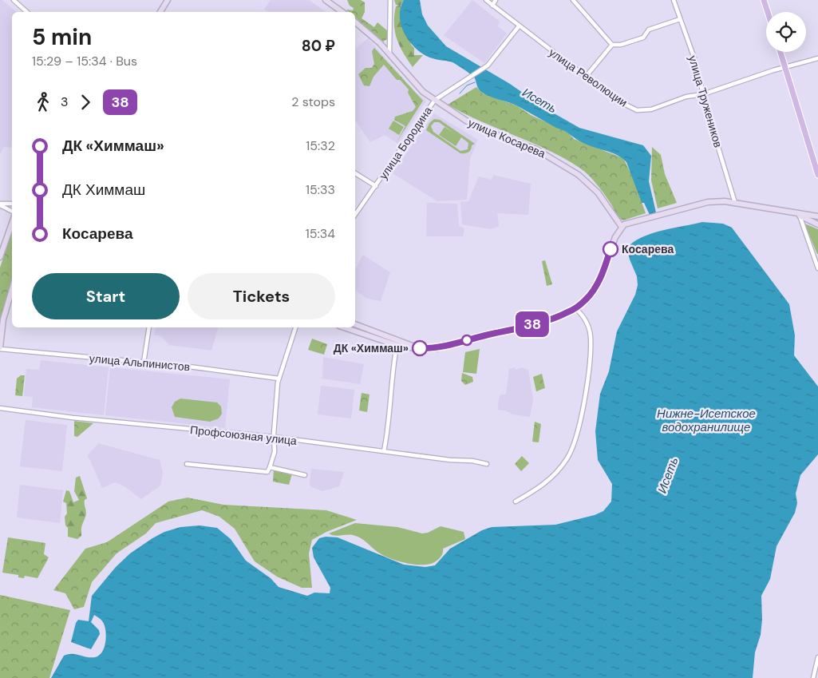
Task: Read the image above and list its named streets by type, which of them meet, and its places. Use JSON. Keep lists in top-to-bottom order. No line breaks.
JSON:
{"streets":{"main road":["улица Косарева"],"street":["улица Революции","улица Тружеников","улица Бородина","улица Альпинистов","Профсоюзная улица"]},"crossings":[["улица Революции","улица Тружеников"],["улица Революции","улица Бородина"],["улица Косарева","улица Бородина"]],"water":["Исеть","Нижне-Исетское водохранилище"],"places":["Косарева","ДК «Химмаш»"],"lines":["bus line 38"],"page":{"on_map":"38","heading":["5 min","15:29 – 15:34 · Bus","80 ₽"],"legs":["3","38","2 stops"],"list":[{"name":"ДК «Химмаш»","value":"15:32"},{"name":"ДК Химмаш","value":"15:33"},{"name":"Косарева","value":"15:34"}],"buttons":["Start","Tickets"]}}
